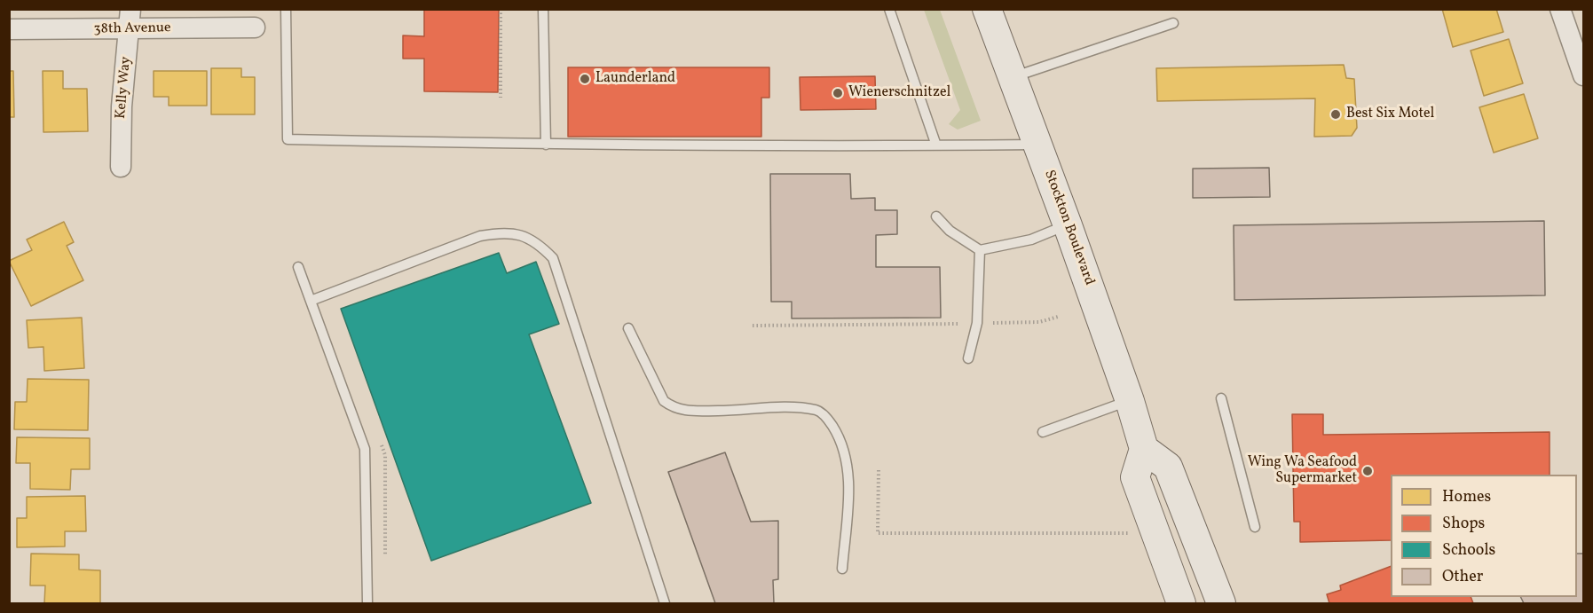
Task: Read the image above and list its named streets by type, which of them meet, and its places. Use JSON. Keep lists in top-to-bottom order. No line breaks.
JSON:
{"streets":{"main road":["Stockton Boulevard"],"street":["38th Avenue","Kelly Way"]},"crossings":[["38th Avenue","Kelly Way"]],"places":["Launderland","Wienerschnitzel","Best Six Motel","Wing Wa Seafood Supermarket"],"legend":["Homes","Shops","Schools","Other"]}
